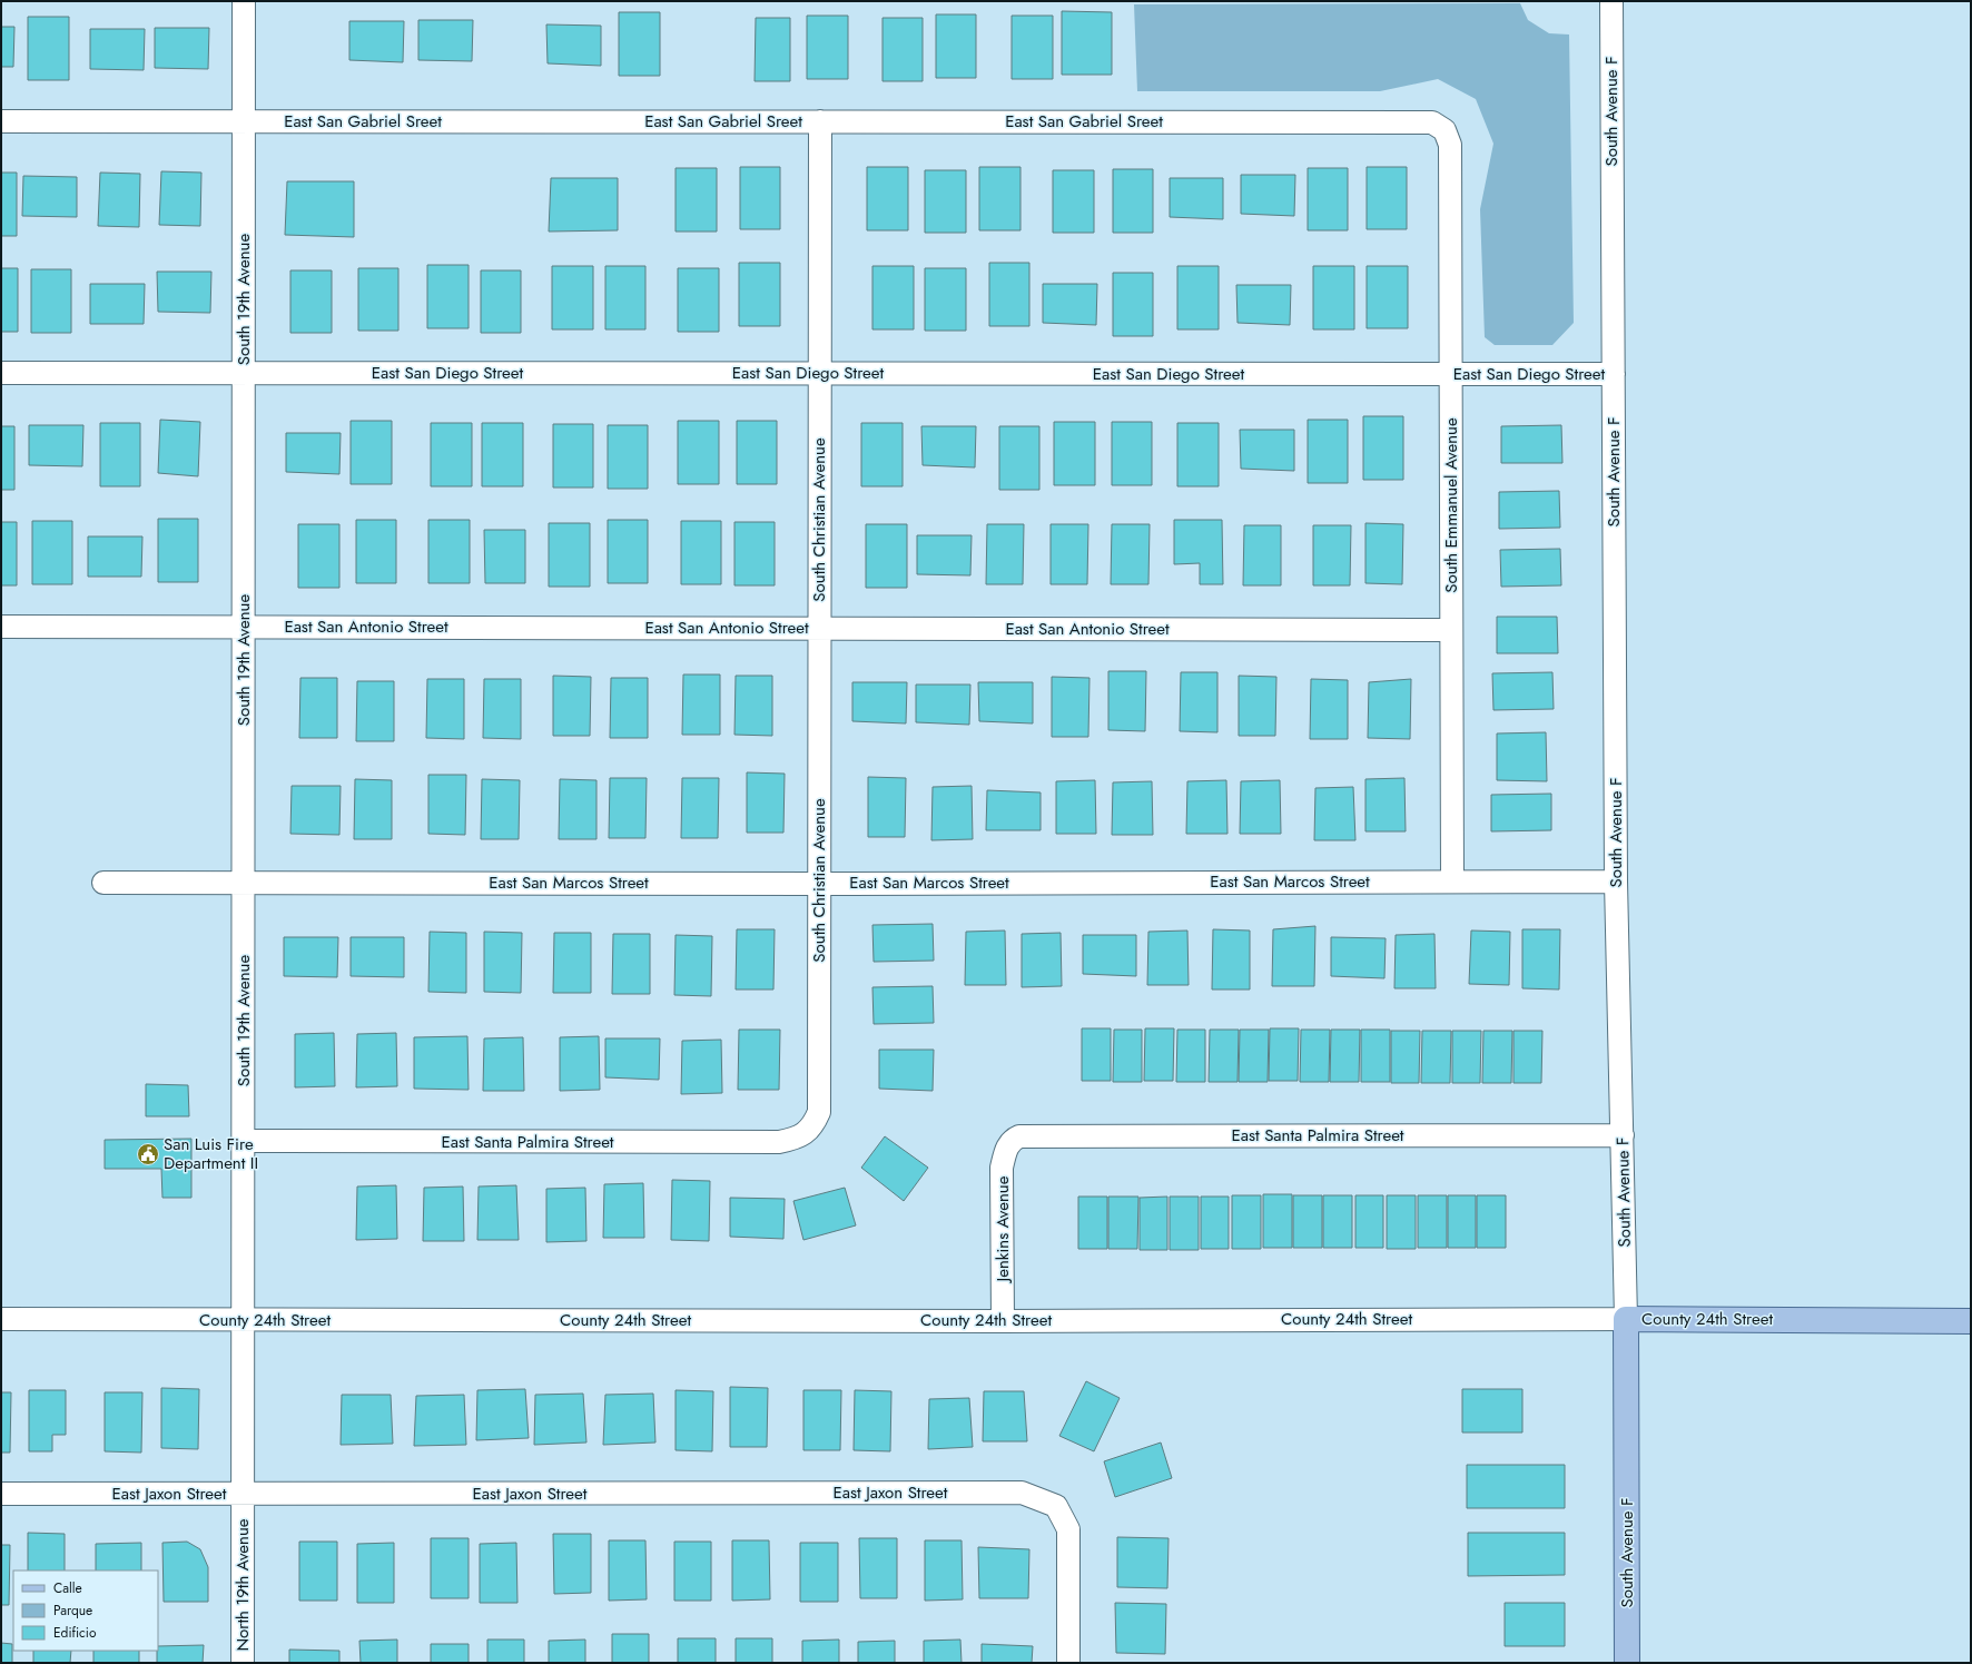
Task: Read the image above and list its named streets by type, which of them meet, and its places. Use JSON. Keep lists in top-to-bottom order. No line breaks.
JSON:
{"streets":{"main road":["South Avenue F","County 24th Street"],"street":["East San Gabriel Sreet","South 19th Avenue","East San Diego Street","South Emmanuel Avenue","South Christian Avenue","East San Antonio Street","East San Marcos Street","East Santa Palmira Street","Jenkins Avenue","East Jaxon Street","North 19th Avenue"]},"crossings":[["South Avenue F","East San Diego Street"],["South Avenue F","East San Marcos Street"],["South Avenue F","East Santa Palmira Street"],["South Avenue F","County 24th Street"],["East San Gabriel Sreet","South 19th Avenue"],["East San Gabriel Sreet","South Emmanuel Avenue"],["East San Gabriel Sreet","South Christian Avenue"],["South 19th Avenue","East San Diego Street"],["South 19th Avenue","East San Antonio Street"],["South 19th Avenue","East San Marcos Street"],["South 19th Avenue","East Santa Palmira Street"],["South 19th Avenue","County 24th Street"],["South 19th Avenue","North 19th Avenue"],["East San Diego Street","South Emmanuel Avenue"],["East San Diego Street","South Christian Avenue"],["South Emmanuel Avenue","East San Antonio Street"],["South Emmanuel Avenue","East San Marcos Street"],["South Christian Avenue","East San Antonio Street"],["South Christian Avenue","East San Marcos Street"],["South Christian Avenue","East Santa Palmira Street"],["East Santa Palmira Street","Jenkins Avenue"],["Jenkins Avenue","County 24th Street"],["County 24th Street","North 19th Avenue"],["East Jaxon Street","North 19th Avenue"]],"places":{"public building":["San Luis Fire Department II"]},"legend":["Calle","Parque","Edificio"]}
